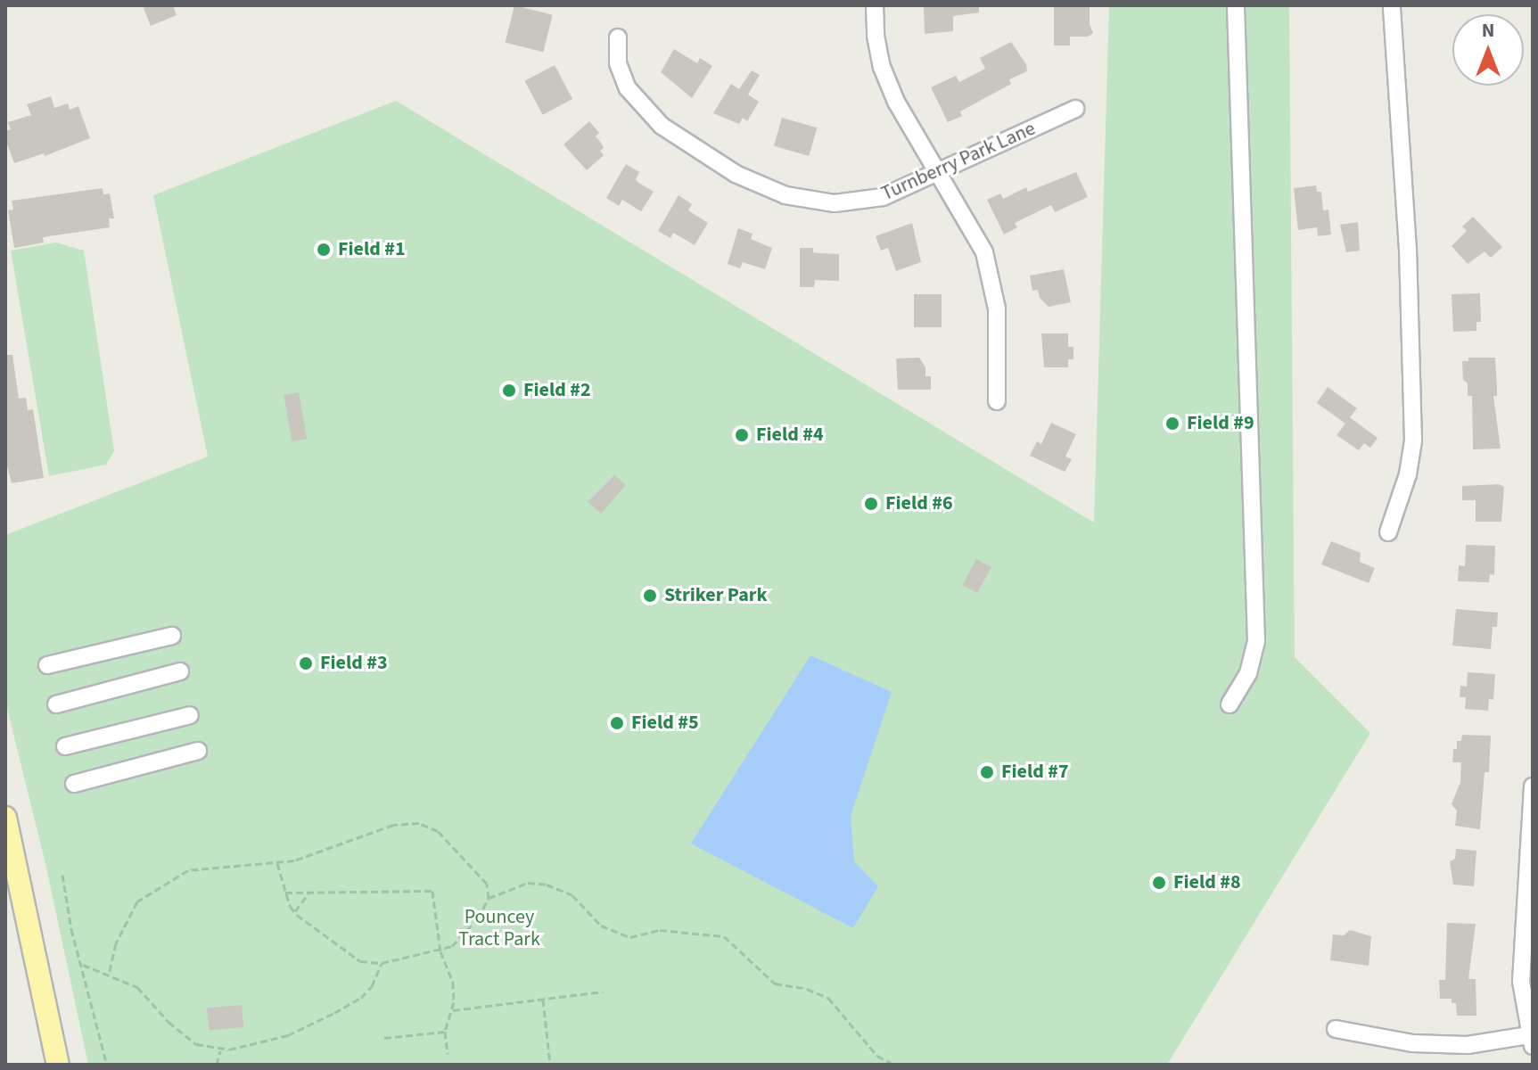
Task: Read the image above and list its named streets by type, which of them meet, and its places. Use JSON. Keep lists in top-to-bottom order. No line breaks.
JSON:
{"streets":{"street":["Turnberry Park Lane"]},"parks":["Pouncey Tract Park"],"places":["Field #1","Field #2","Field #9","Field #4","Field #6","Striker Park","Field #3","Field #5","Field #7","Field #8"],"north":"top"}
